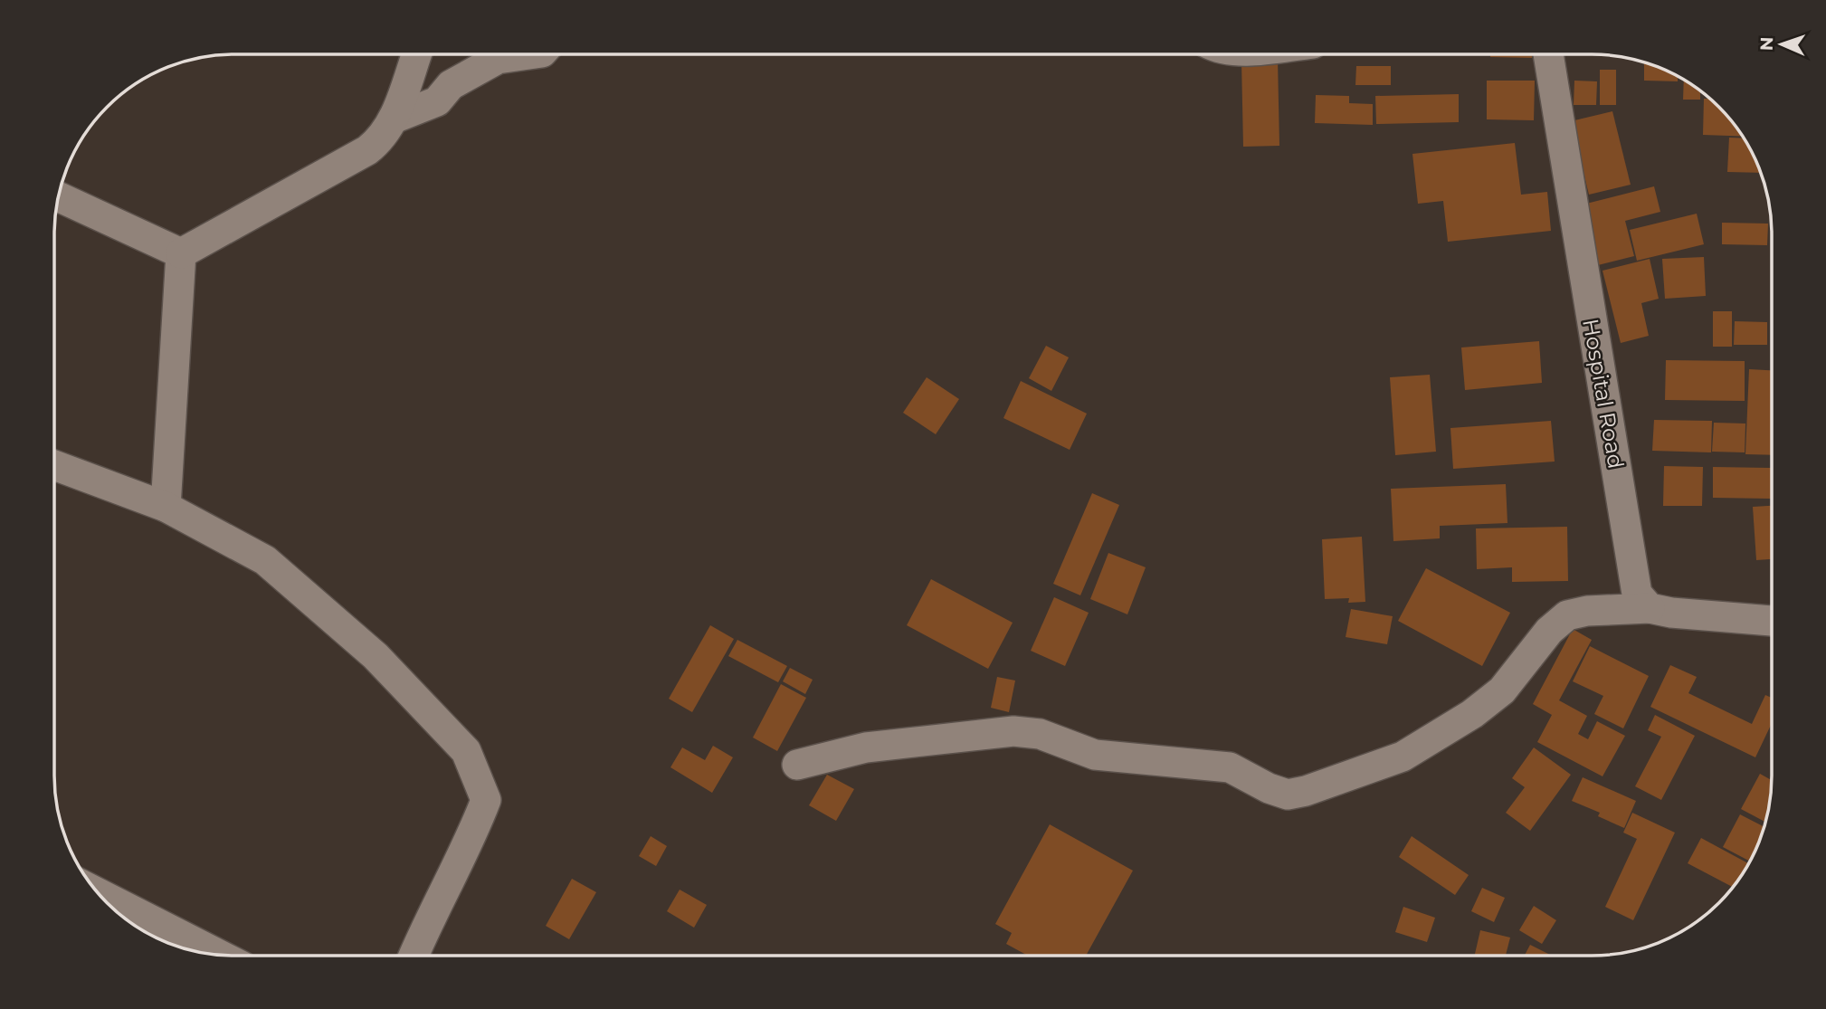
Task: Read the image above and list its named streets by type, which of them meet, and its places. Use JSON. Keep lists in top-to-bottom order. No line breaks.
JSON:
{"streets":{"street":["Hospital Road"]},"north":"left"}
